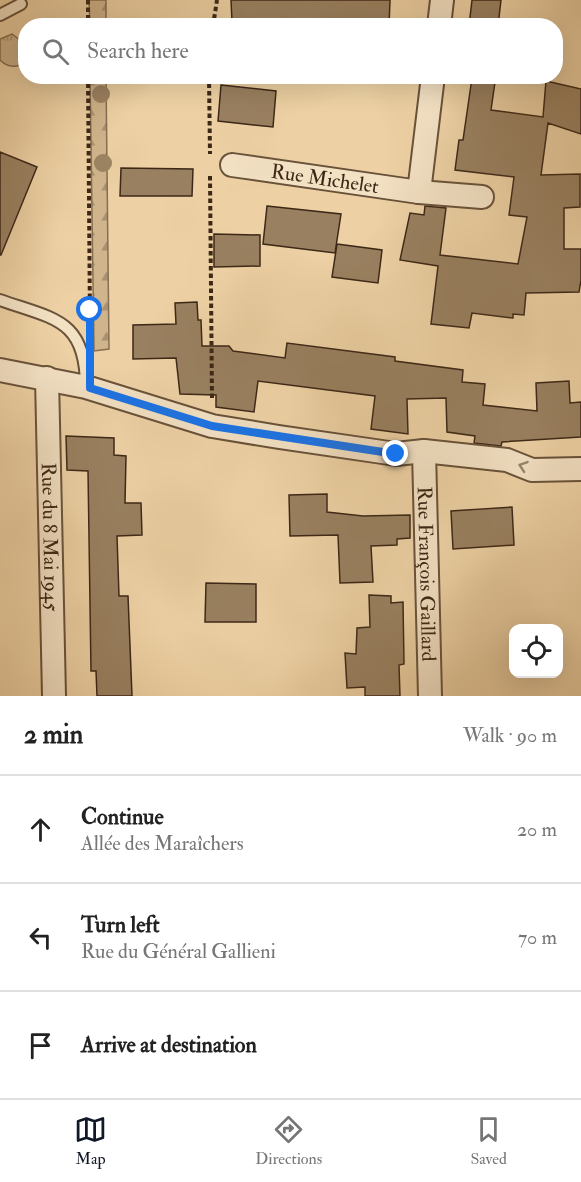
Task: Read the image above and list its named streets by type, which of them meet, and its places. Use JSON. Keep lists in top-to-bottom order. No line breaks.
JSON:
{"streets":{"street":["Rue Michelet","Rue du 8 Mai 1945","Rue François Gaillard"]},"page":{"search":"Search here","heading":["2 min","Walk · 90 m"],"list":[["Continue","Allée des Maraîchers","20 m"],["Turn left","Rue du Général Gallieni","70 m"],"Arrive at destination"],"nav":["Map","Directions","Saved"]}}
